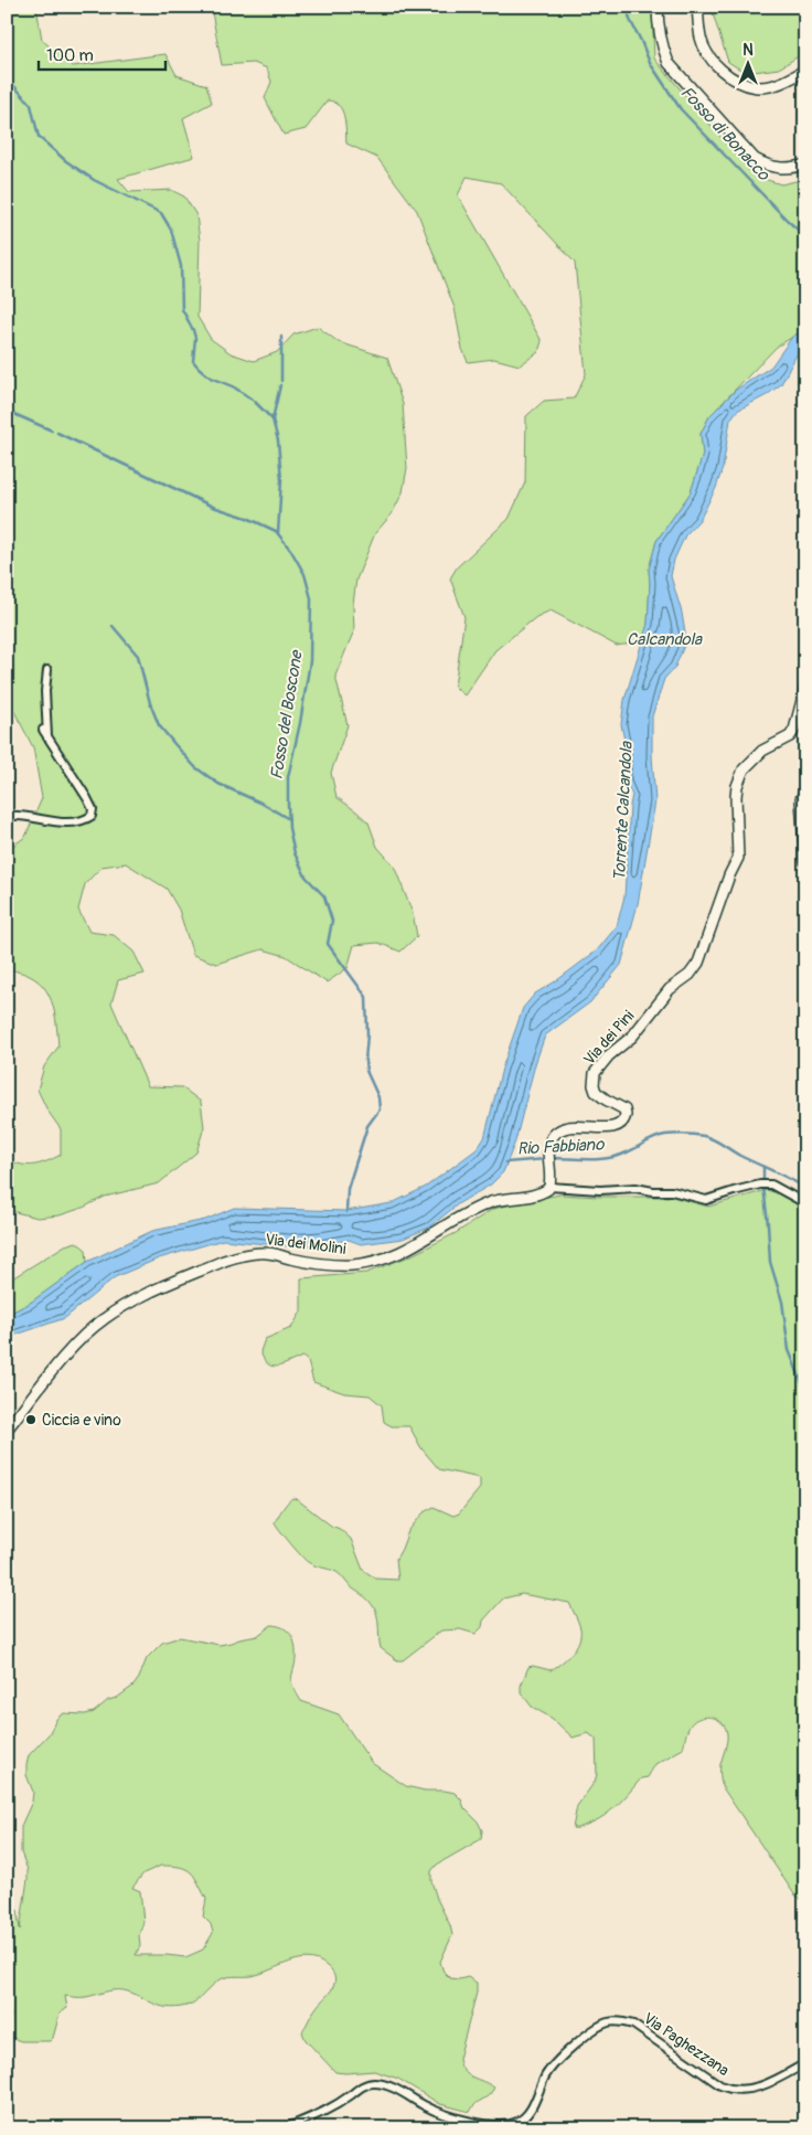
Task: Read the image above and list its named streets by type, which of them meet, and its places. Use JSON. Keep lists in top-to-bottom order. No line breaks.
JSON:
{"streets":{"street":["Via dei Pini","Via dei Molini","Via Paghezzana"]},"crossings":[["Via dei Pini","Via dei Molini"]],"water":["Fosso di Bonacco","Calcandola","Fosso del Boscone","Torrente Calcandola","Rio Fabbiano"],"places":["Ciccia e vino"],"scale_bar":"100 m","north":"top"}
